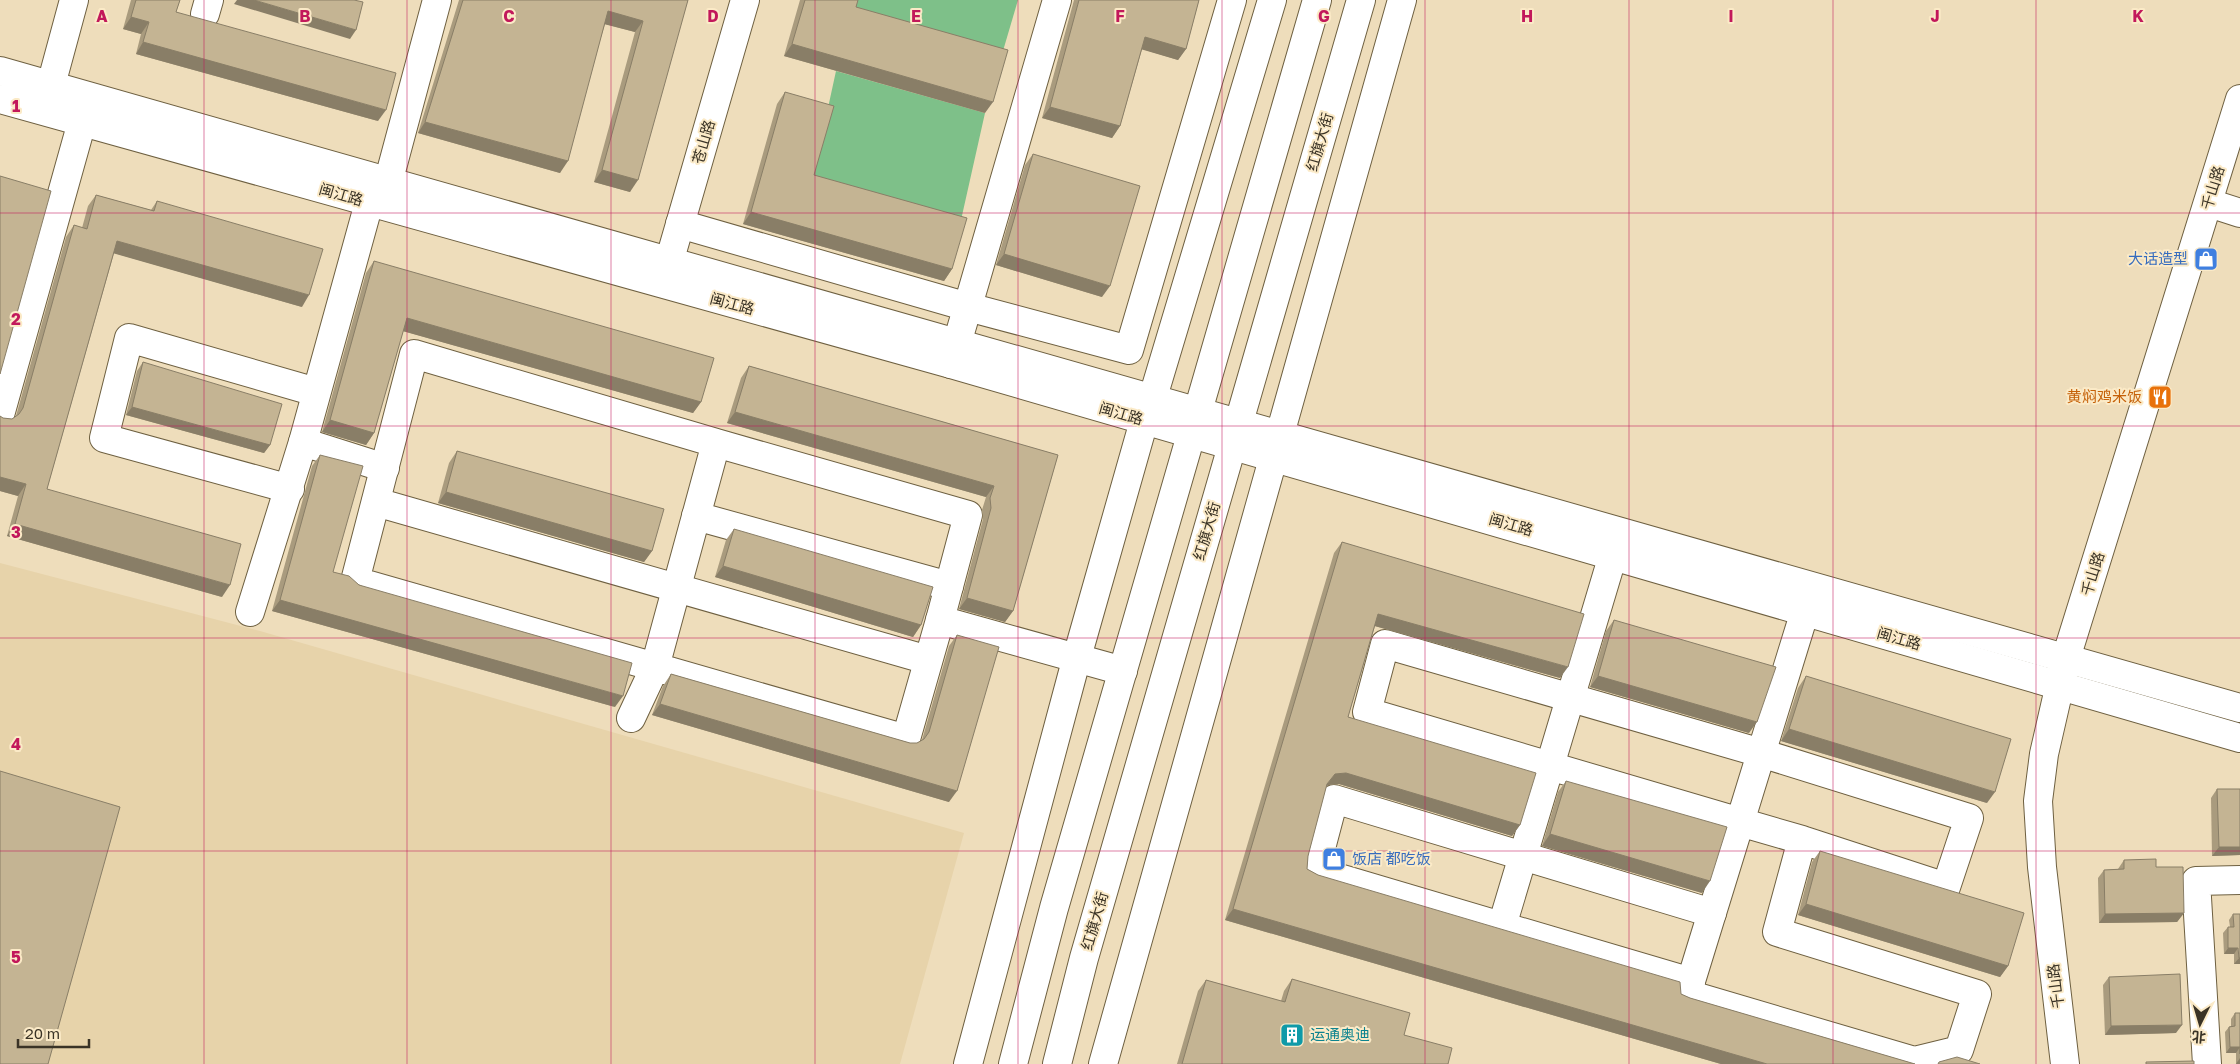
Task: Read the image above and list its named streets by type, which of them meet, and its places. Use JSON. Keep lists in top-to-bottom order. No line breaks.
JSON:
{"streets":{"main road":["苍山路","红旗大街","千山路","闽江路"]},"crossings":[["苍山路","闽江路"],["红旗大街","闽江路"],["千山路","闽江路"]],"places":{"shop":["大话造型","饭店 都吃饭"],"restaurant":["黄焖鸡米饭"],"building":["运通奥迪"]},"scale_bar":"20 m","north":"bottom","grid":{"columns":["A","B","C","D","E","F","G","H","I","J","K"],"rows":["1","2","3","4","5"]}}
